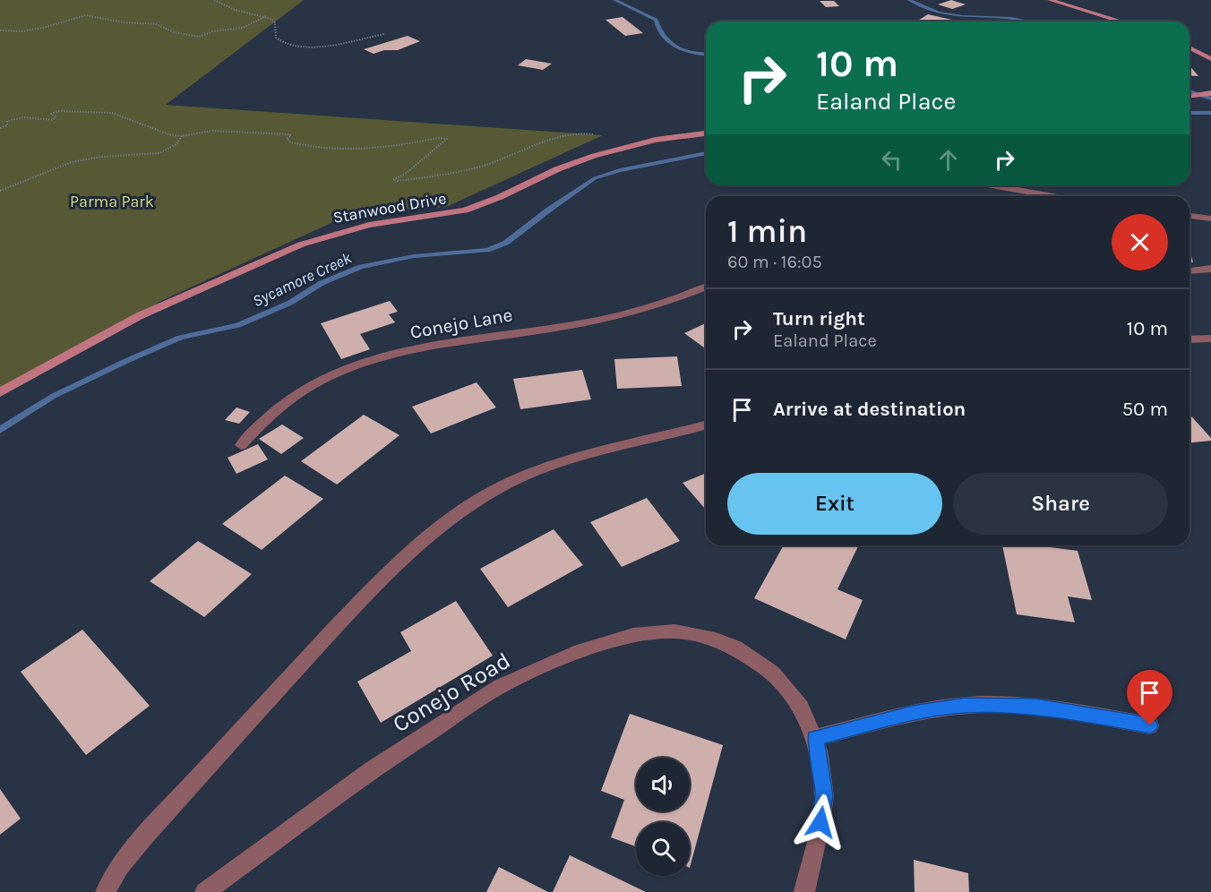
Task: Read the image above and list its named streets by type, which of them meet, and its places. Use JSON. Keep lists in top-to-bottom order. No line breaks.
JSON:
{"streets":{"main road":["Stanwood Drive"],"street":["Conejo Lane","Conejo Road"]},"water":["Sycamore Creek"],"parks":["Parma Park"],"page":{"turn":["10 m","Ealand Place"],"heading":["1 min","60 m · 16:05"],"list":[{"name":"Turn right","note":"Ealand Place","value":"10 m"},{"name":"Arrive at destination","value":"50 m"}],"buttons":["Exit","Share"]}}
